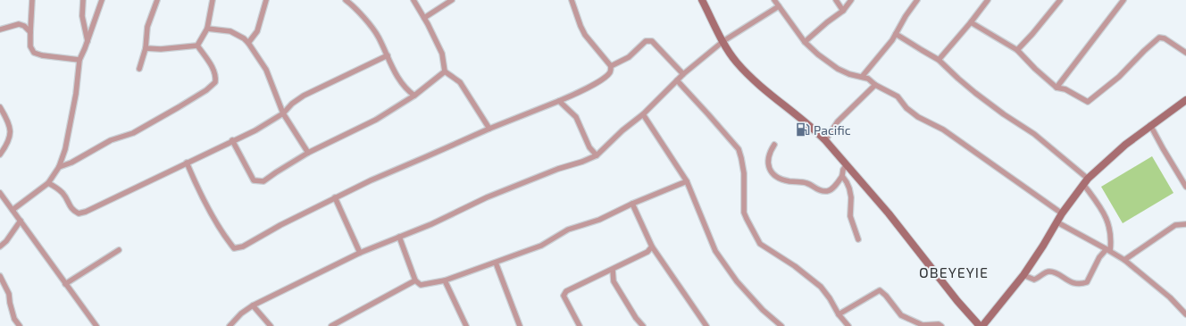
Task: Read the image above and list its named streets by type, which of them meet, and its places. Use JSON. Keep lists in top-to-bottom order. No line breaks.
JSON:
{"districts":["OBEYEYIE"],"places":{"fuel station":["Pacific"]}}
